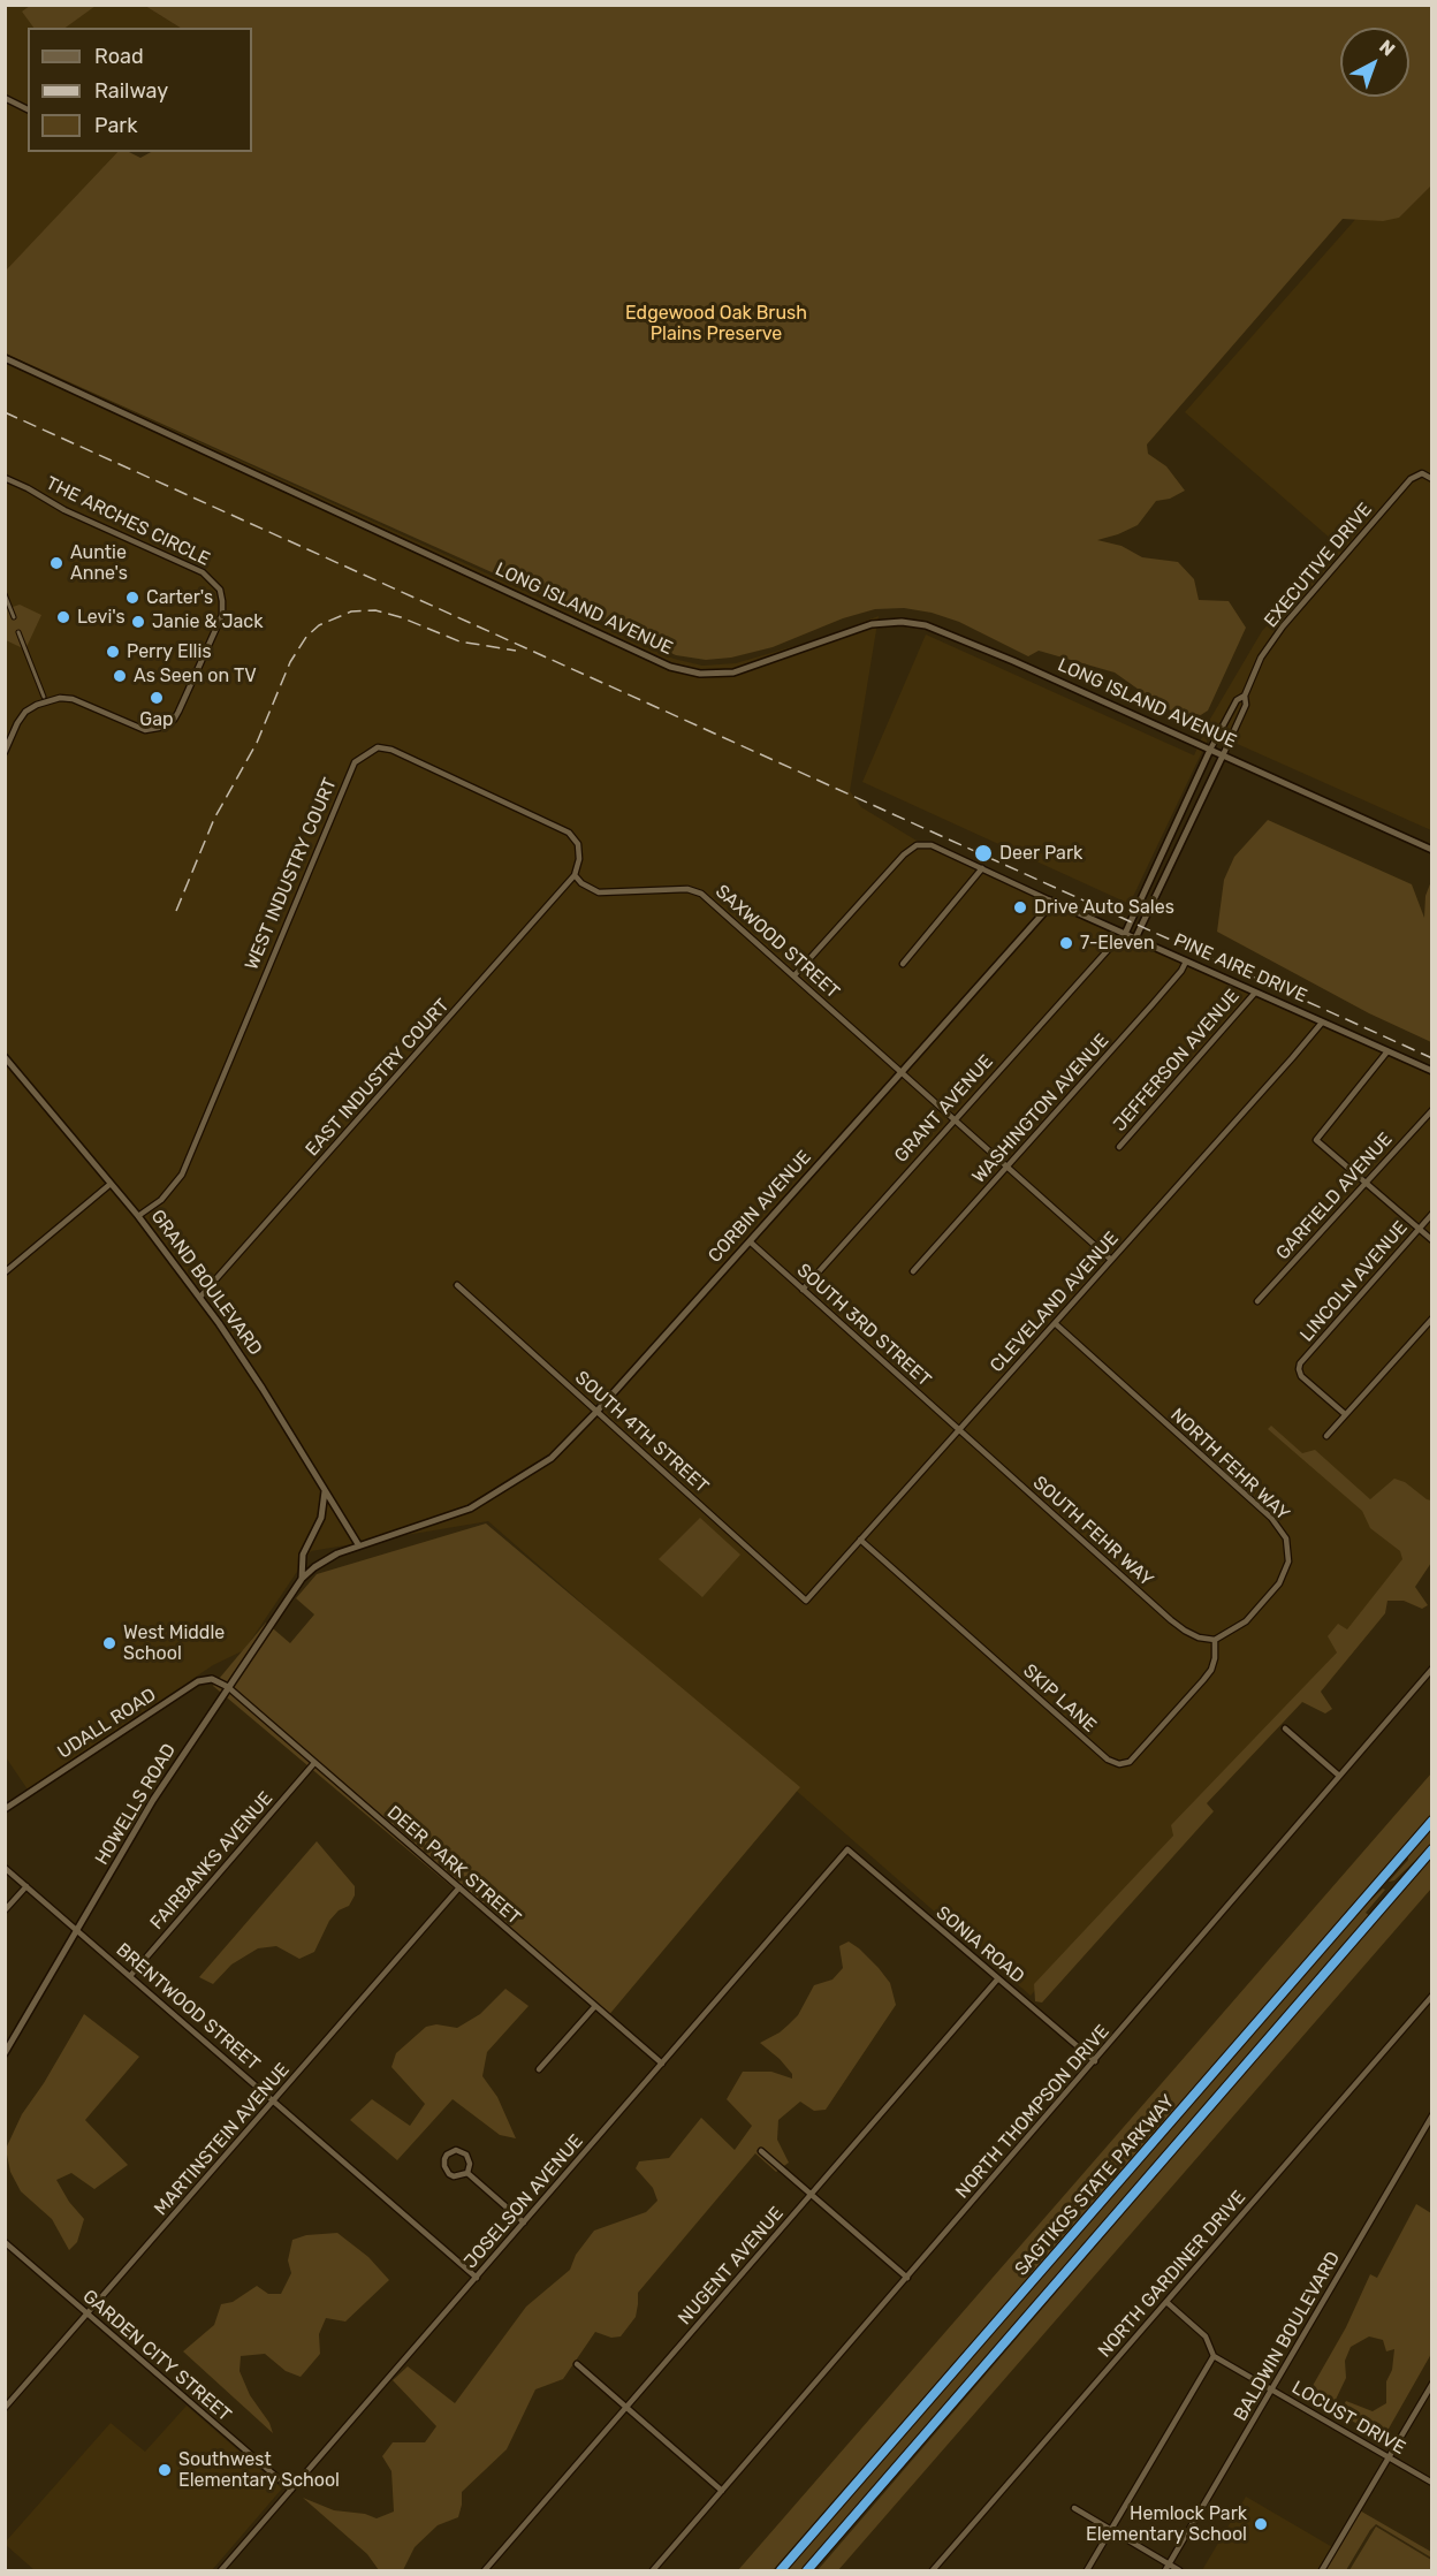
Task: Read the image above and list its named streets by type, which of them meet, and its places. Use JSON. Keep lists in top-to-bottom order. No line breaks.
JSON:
{"streets":{"highway":["SAGTIKOS STATE PARKWAY"],"street":["THE ARCHES CIRCLE","EXECUTIVE DRIVE","LONG ISLAND AVENUE","WEST INDUSTRY COURT","SAXWOOD STREET","PINE AIRE DRIVE","JEFFERSON AVENUE","EAST INDUSTRY COURT","GRANT AVENUE","WASHINGTON AVENUE","GARFIELD AVENUE","CORBIN AVENUE","LINCOLN AVENUE","GRAND BOULEVARD","CLEVELAND AVENUE","SOUTH 3RD STREET","SOUTH 4TH STREET","NORTH FEHR WAY","SOUTH FEHR WAY","SKIP LANE","UDALL ROAD","HOWELLS ROAD","FAIRBANKS AVENUE","DEER PARK STREET","SONIA ROAD","BRENTWOOD STREET","NORTH THOMPSON DRIVE","MARTINSTEIN AVENUE","JOSELSON AVENUE","NUGENT AVENUE","NORTH GARDINER DRIVE","BALDWIN BOULEVARD","GARDEN CITY STREET","LOCUST DRIVE"]},"crossings":[["EXECUTIVE DRIVE","LONG ISLAND AVENUE"],["WEST INDUSTRY COURT","SAXWOOD STREET"],["WEST INDUSTRY COURT","EAST INDUSTRY COURT"],["WEST INDUSTRY COURT","GRAND BOULEVARD"],["SAXWOOD STREET","PINE AIRE DRIVE"],["SAXWOOD STREET","EAST INDUSTRY COURT"],["SAXWOOD STREET","GRANT AVENUE"],["SAXWOOD STREET","WASHINGTON AVENUE"],["SAXWOOD STREET","CORBIN AVENUE"],["SAXWOOD STREET","CLEVELAND AVENUE"],["PINE AIRE DRIVE","JEFFERSON AVENUE"],["PINE AIRE DRIVE","WASHINGTON AVENUE"],["PINE AIRE DRIVE","CORBIN AVENUE"],["PINE AIRE DRIVE","CLEVELAND AVENUE"],["EAST INDUSTRY COURT","GRAND BOULEVARD"],["GRANT AVENUE","SOUTH 3RD STREET"],["CORBIN AVENUE","GRAND BOULEVARD"],["CORBIN AVENUE","SOUTH 3RD STREET"],["CORBIN AVENUE","SOUTH 4TH STREET"],["CORBIN AVENUE","HOWELLS ROAD"],["CLEVELAND AVENUE","SOUTH 3RD STREET"],["CLEVELAND AVENUE","SOUTH 4TH STREET"],["CLEVELAND AVENUE","NORTH FEHR WAY"],["CLEVELAND AVENUE","SOUTH FEHR WAY"],["CLEVELAND AVENUE","SKIP LANE"],["SOUTH 3RD STREET","SOUTH FEHR WAY"],["NORTH FEHR WAY","SOUTH FEHR WAY"],["NORTH FEHR WAY","SKIP LANE"],["SOUTH FEHR WAY","SKIP LANE"],["UDALL ROAD","HOWELLS ROAD"],["UDALL ROAD","DEER PARK STREET"],["HOWELLS ROAD","DEER PARK STREET"],["HOWELLS ROAD","BRENTWOOD STREET"],["FAIRBANKS AVENUE","DEER PARK STREET"],["FAIRBANKS AVENUE","BRENTWOOD STREET"],["DEER PARK STREET","MARTINSTEIN AVENUE"],["DEER PARK STREET","JOSELSON AVENUE"],["SONIA ROAD","NORTH THOMPSON DRIVE"],["SONIA ROAD","JOSELSON AVENUE"],["SONIA ROAD","NUGENT AVENUE"],["BRENTWOOD STREET","MARTINSTEIN AVENUE"],["BRENTWOOD STREET","JOSELSON AVENUE"],["MARTINSTEIN AVENUE","GARDEN CITY STREET"],["JOSELSON AVENUE","GARDEN CITY STREET"],["BALDWIN BOULEVARD","LOCUST DRIVE"]],"parks":["Edgewood Oak Brush Plains Preserve"],"places":["Auntie Anne's","Carter's","Levi's","Janie & Jack","Perry Ellis","As Seen on TV","Gap","Deer Park","Drive Auto Sales","7-Eleven","West Middle School","Southwest Elementary School","Hemlock Park Elementary School"],"legend":["Road","Railway","Park"],"north":"top right"}
